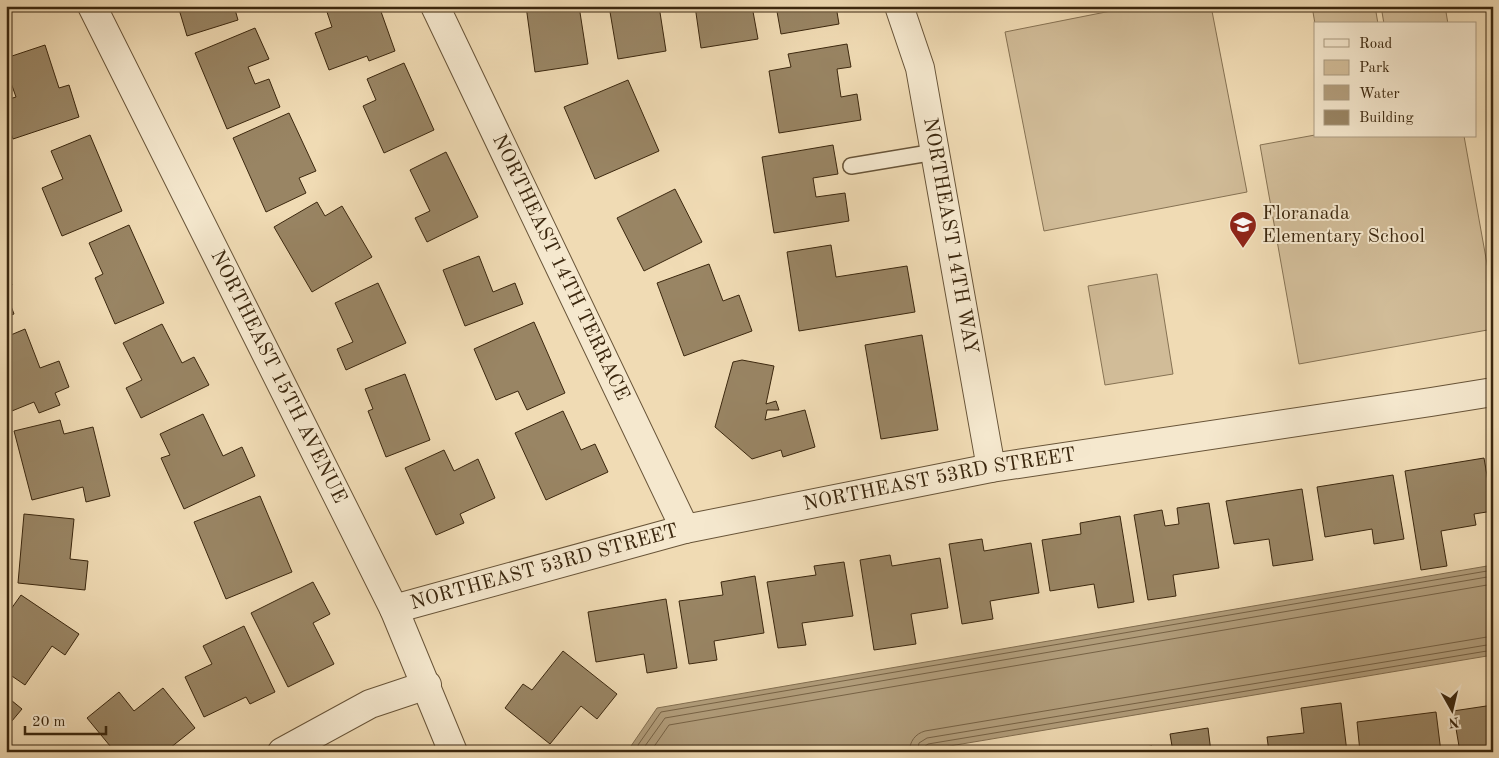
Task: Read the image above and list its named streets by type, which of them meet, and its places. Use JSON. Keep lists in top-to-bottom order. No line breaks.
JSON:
{"streets":{"street":["NORTHEAST 14TH WAY","NORTHEAST 14TH TERRACE","NORTHEAST 15TH AVENUE","NORTHEAST 53RD STREET"]},"crossings":[["NORTHEAST 14TH WAY","NORTHEAST 53RD STREET"],["NORTHEAST 14TH TERRACE","NORTHEAST 53RD STREET"],["NORTHEAST 15TH AVENUE","NORTHEAST 53RD STREET"]],"places":{"school or university":["Floranada Elementary School"]},"legend":["Road","Park","Water","Building"],"scale_bar":"20 m","north":"bottom"}
